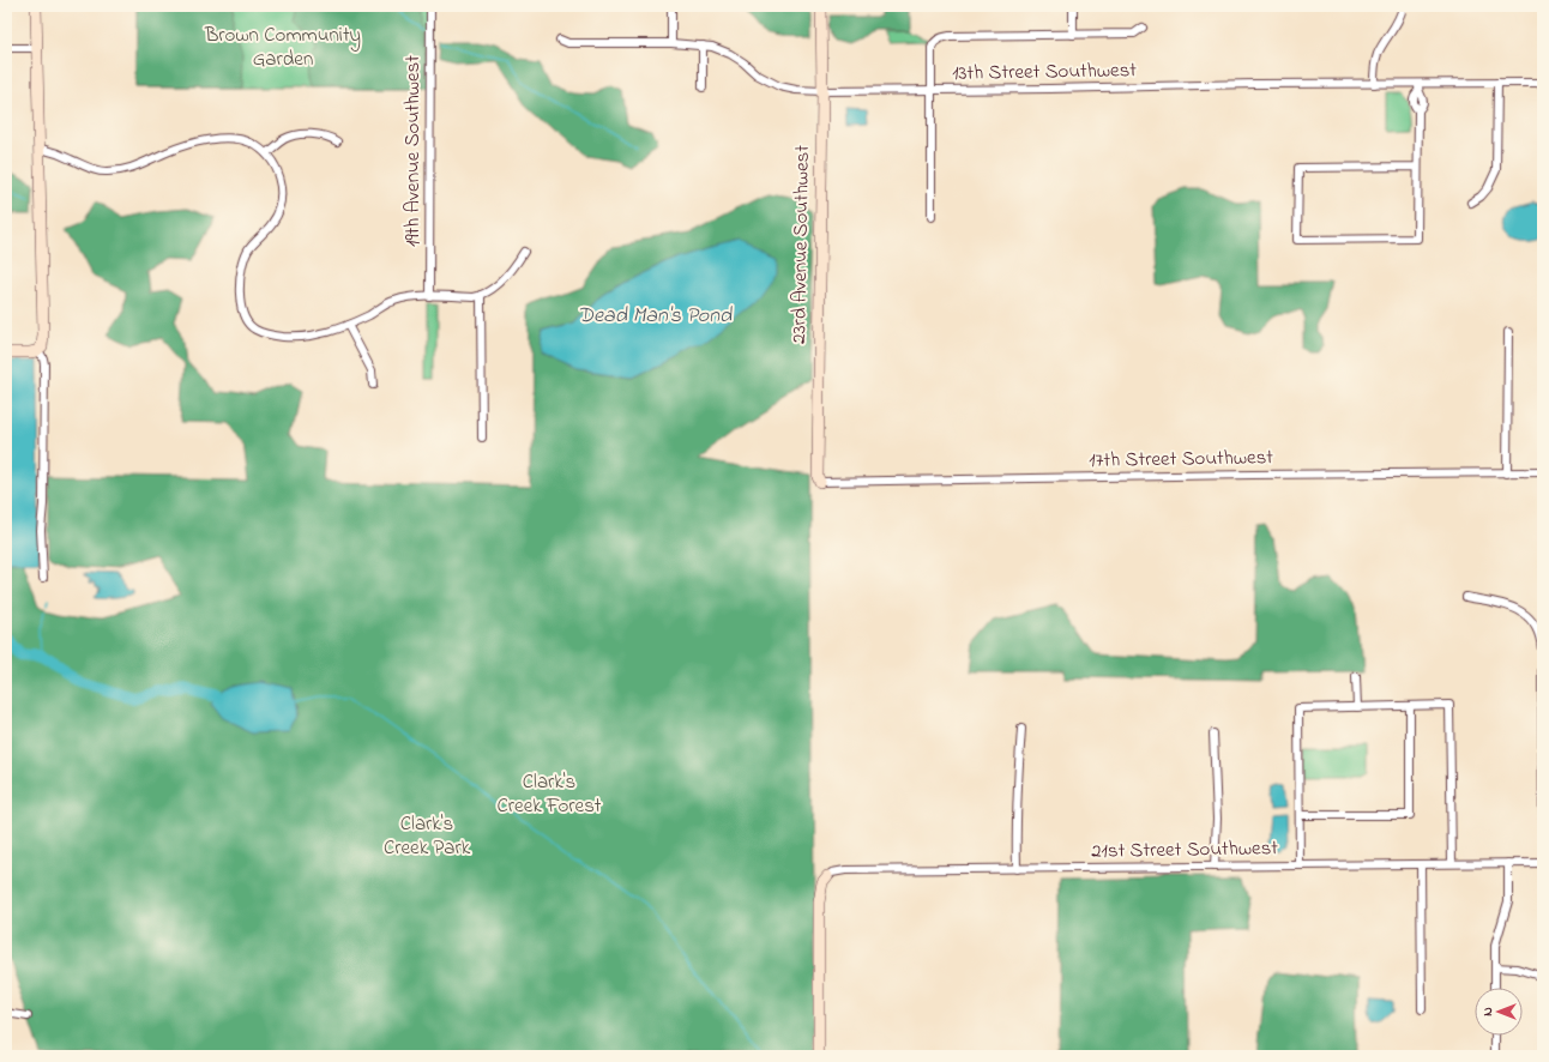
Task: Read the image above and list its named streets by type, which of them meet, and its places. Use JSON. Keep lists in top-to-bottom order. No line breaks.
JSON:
{"streets":{"street":["13th Street Southwest","19th Avenue Southwest","23rd Avenue Southwest","17th Street Southwest","21st Street Southwest"]},"crossings":[["13th Street Southwest","23rd Avenue Southwest"],["23rd Avenue Southwest","17th Street Southwest"]],"water":["Dead Man's Pond"],"parks":["Brown Community Garden","Clark's Creek Forest","Clark's Creek Park"],"north":"left"}
